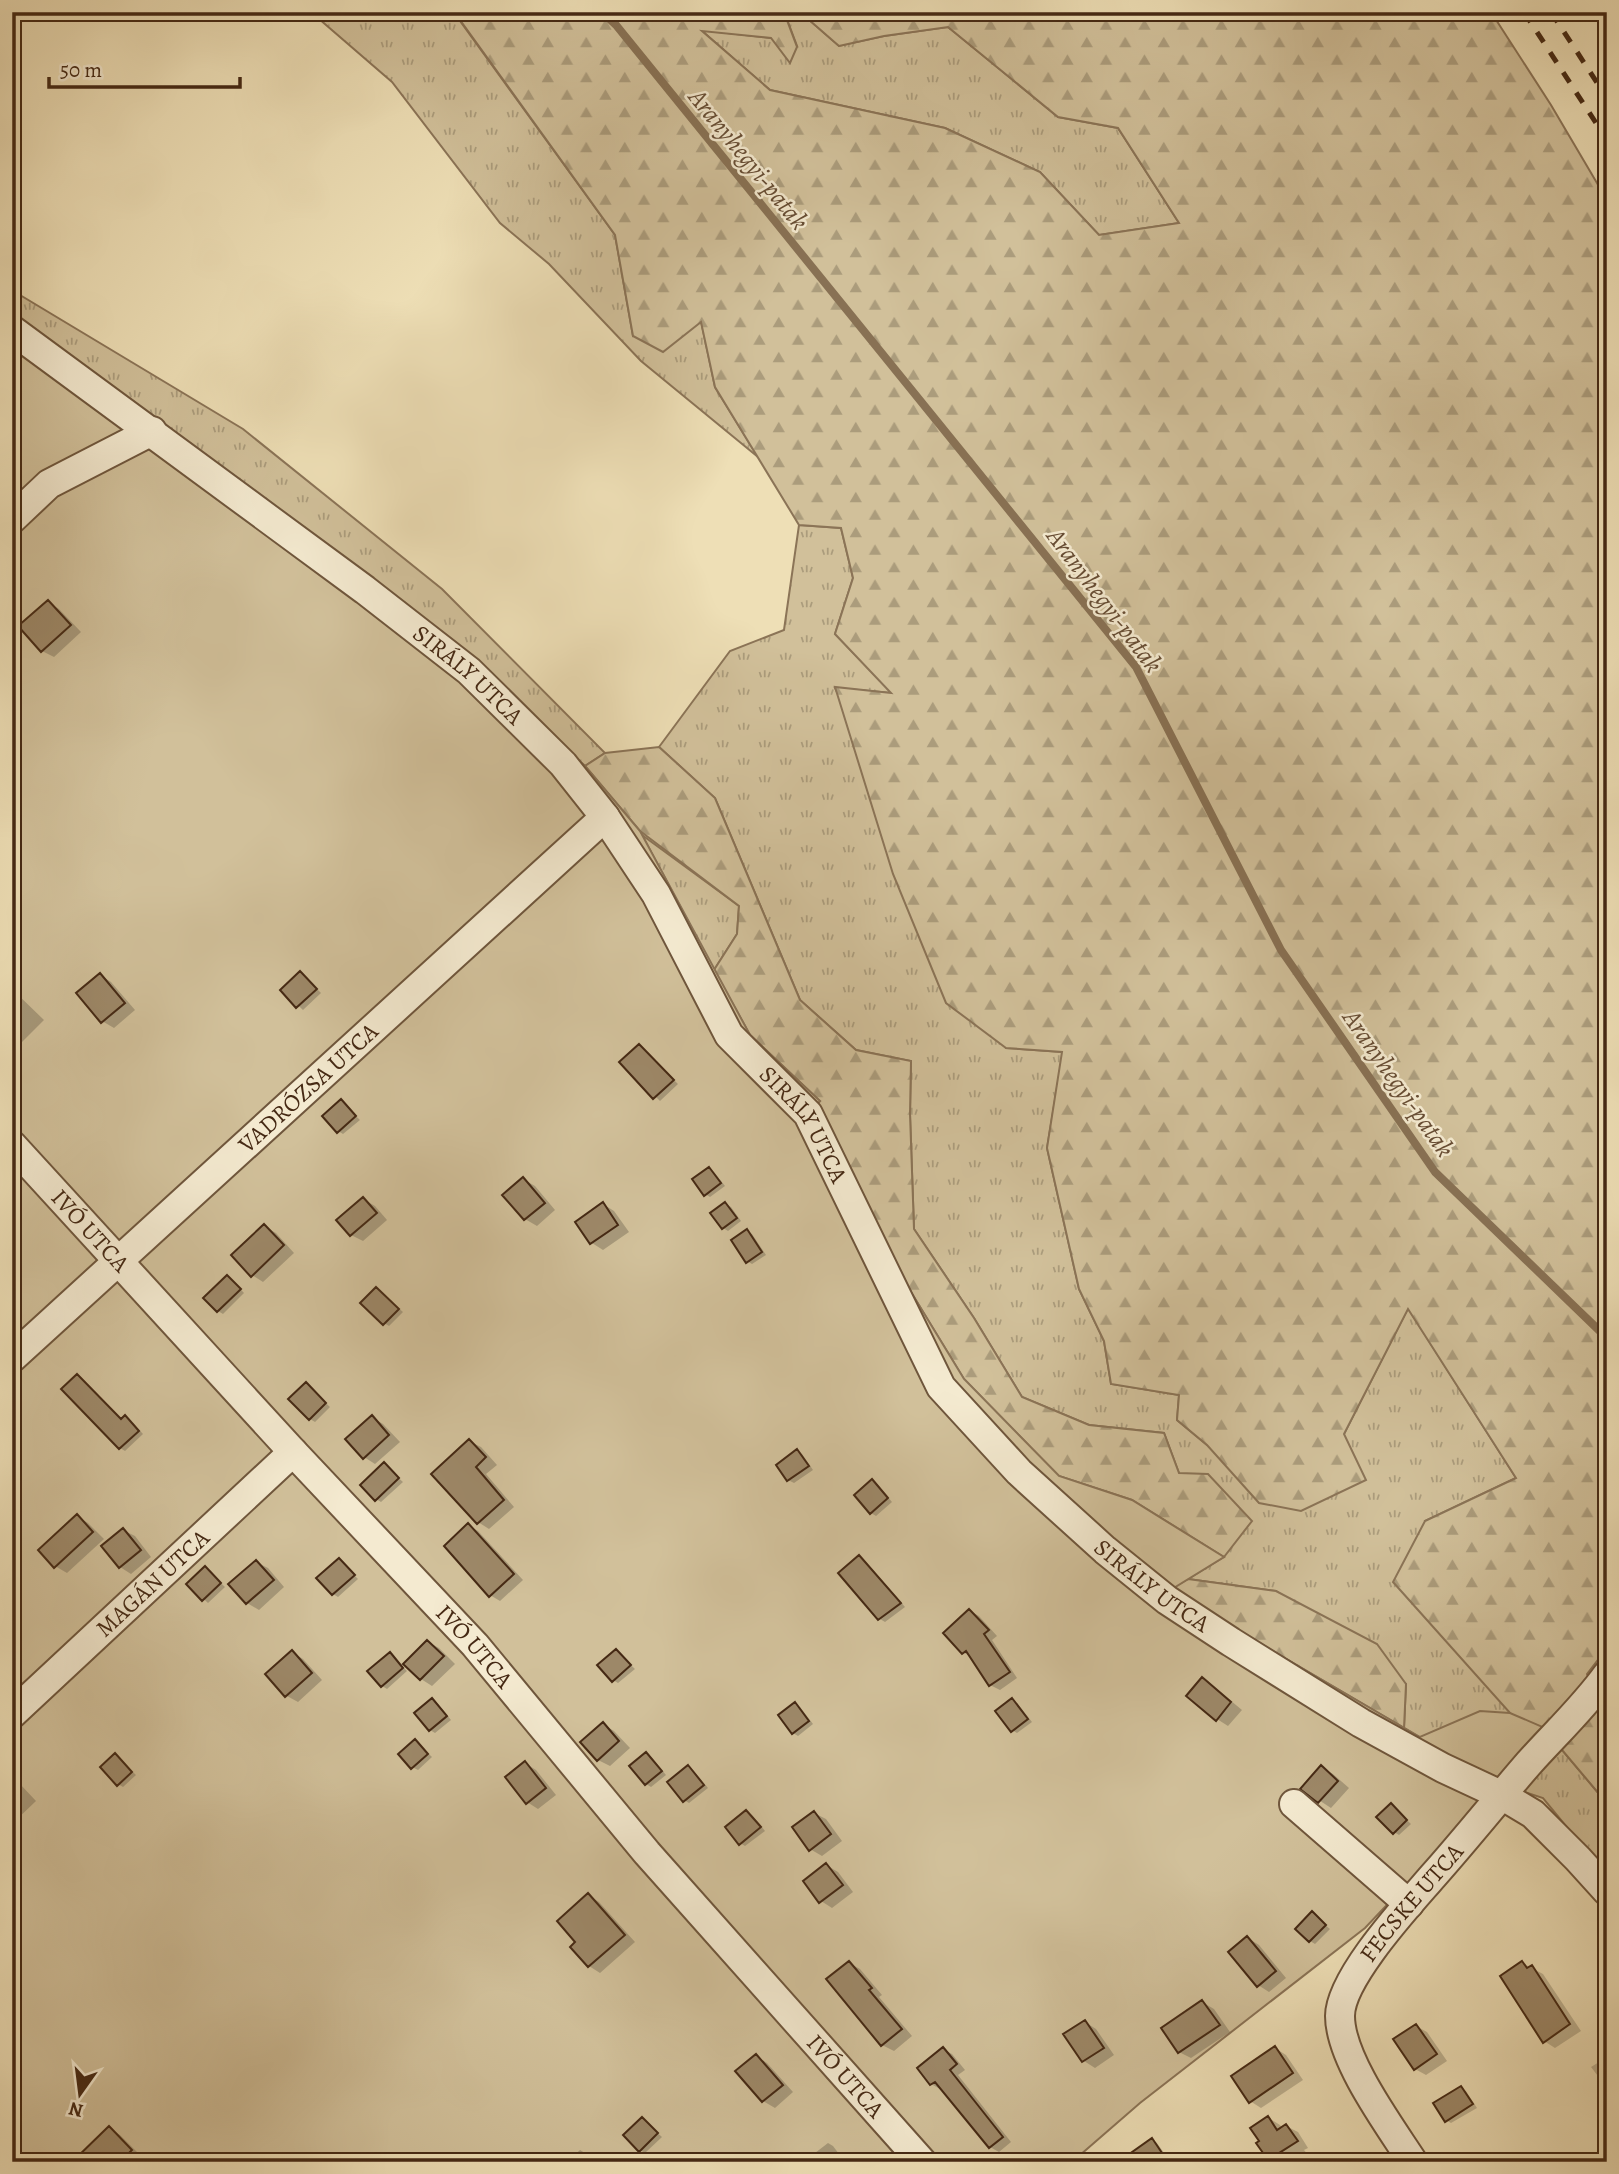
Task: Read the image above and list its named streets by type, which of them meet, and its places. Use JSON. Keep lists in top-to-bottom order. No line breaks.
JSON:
{"streets":{"street":["SIRÁLY UTCA","VADRÓZSA UTCA","IVÓ UTCA","MAGÁN UTCA","FECSKE UTCA"]},"crossings":[["SIRÁLY UTCA","VADRÓZSA UTCA"],["SIRÁLY UTCA","FECSKE UTCA"],["VADRÓZSA UTCA","IVÓ UTCA"],["IVÓ UTCA","MAGÁN UTCA"]],"water":["Aranyhegyi-patak"],"scale_bar":"50 m","north":"bottom"}
